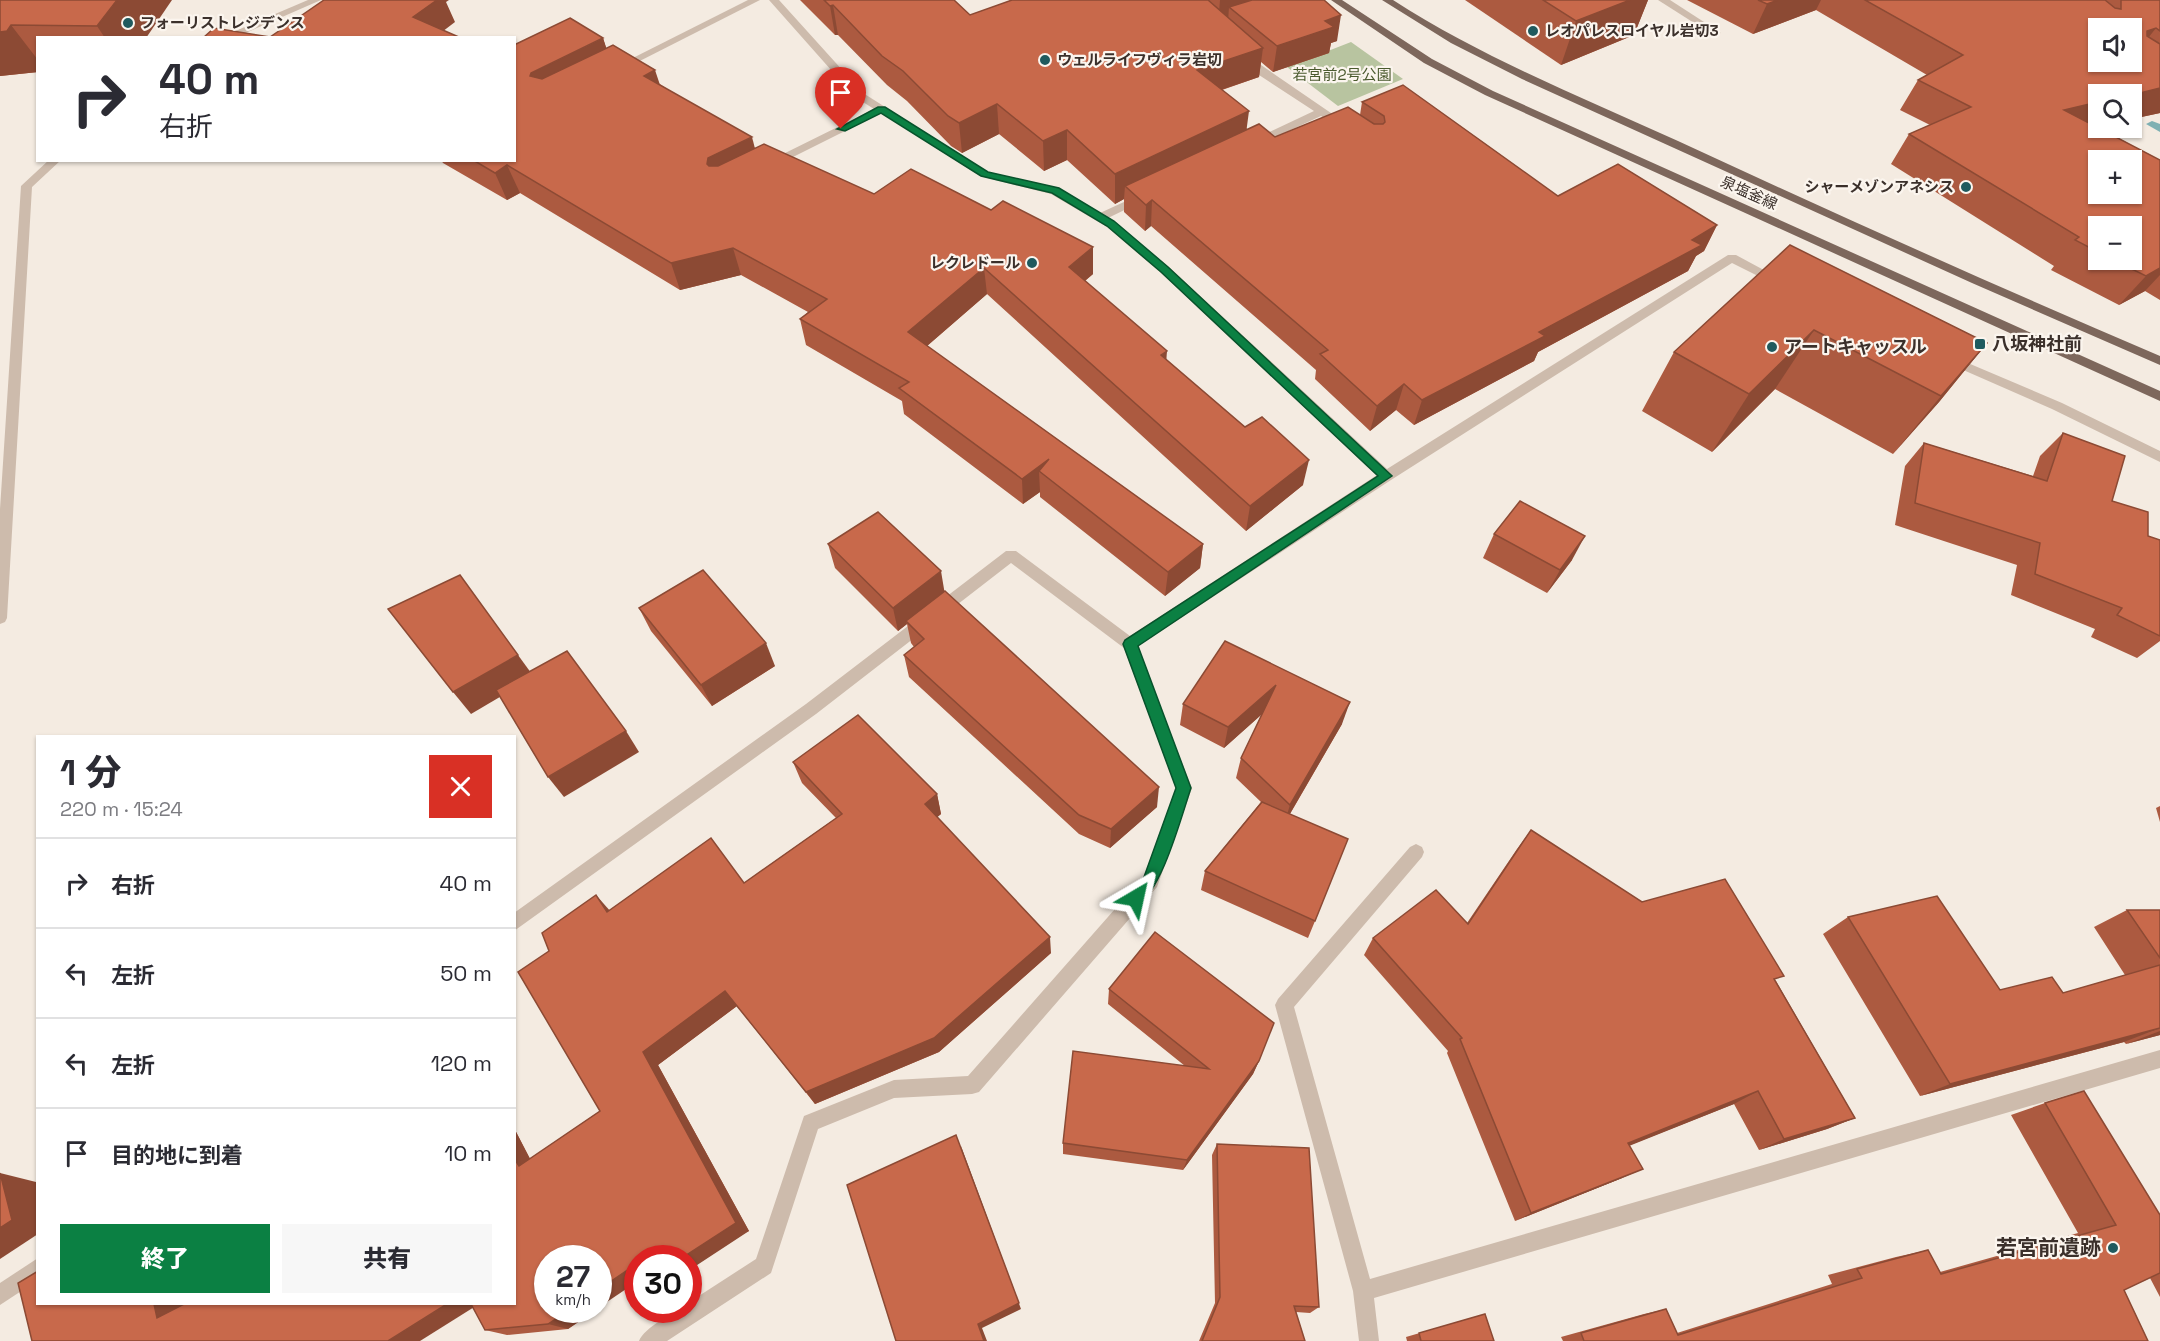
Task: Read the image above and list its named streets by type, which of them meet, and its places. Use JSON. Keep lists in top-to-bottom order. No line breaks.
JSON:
{"streets":{"main road":["泉塩釜線"]},"parks":["若宮前2号公園"],"places":{"other":["フォーリストレジデンス","レオパレスロイヤル岩切3","ウェルライフヴィラ岩切","シャーメゾンアネシス","レクレドール","アートキャッスル","若宮前遺跡"],"transit":["八坂神社前"]},"page":{"map_buttons":["+","−"],"turn":["40 m","右折"],"heading":["1 分","220 m · 15:24"],"list":[{"name":"右折","value":"40 m"},{"name":"左折","value":"50 m"},{"name":"左折","value":"120 m"},{"name":"目的地に到着","value":"10 m"}],"buttons":["終了","共有"],"speed":"27 km/h","limit":"30"}}
